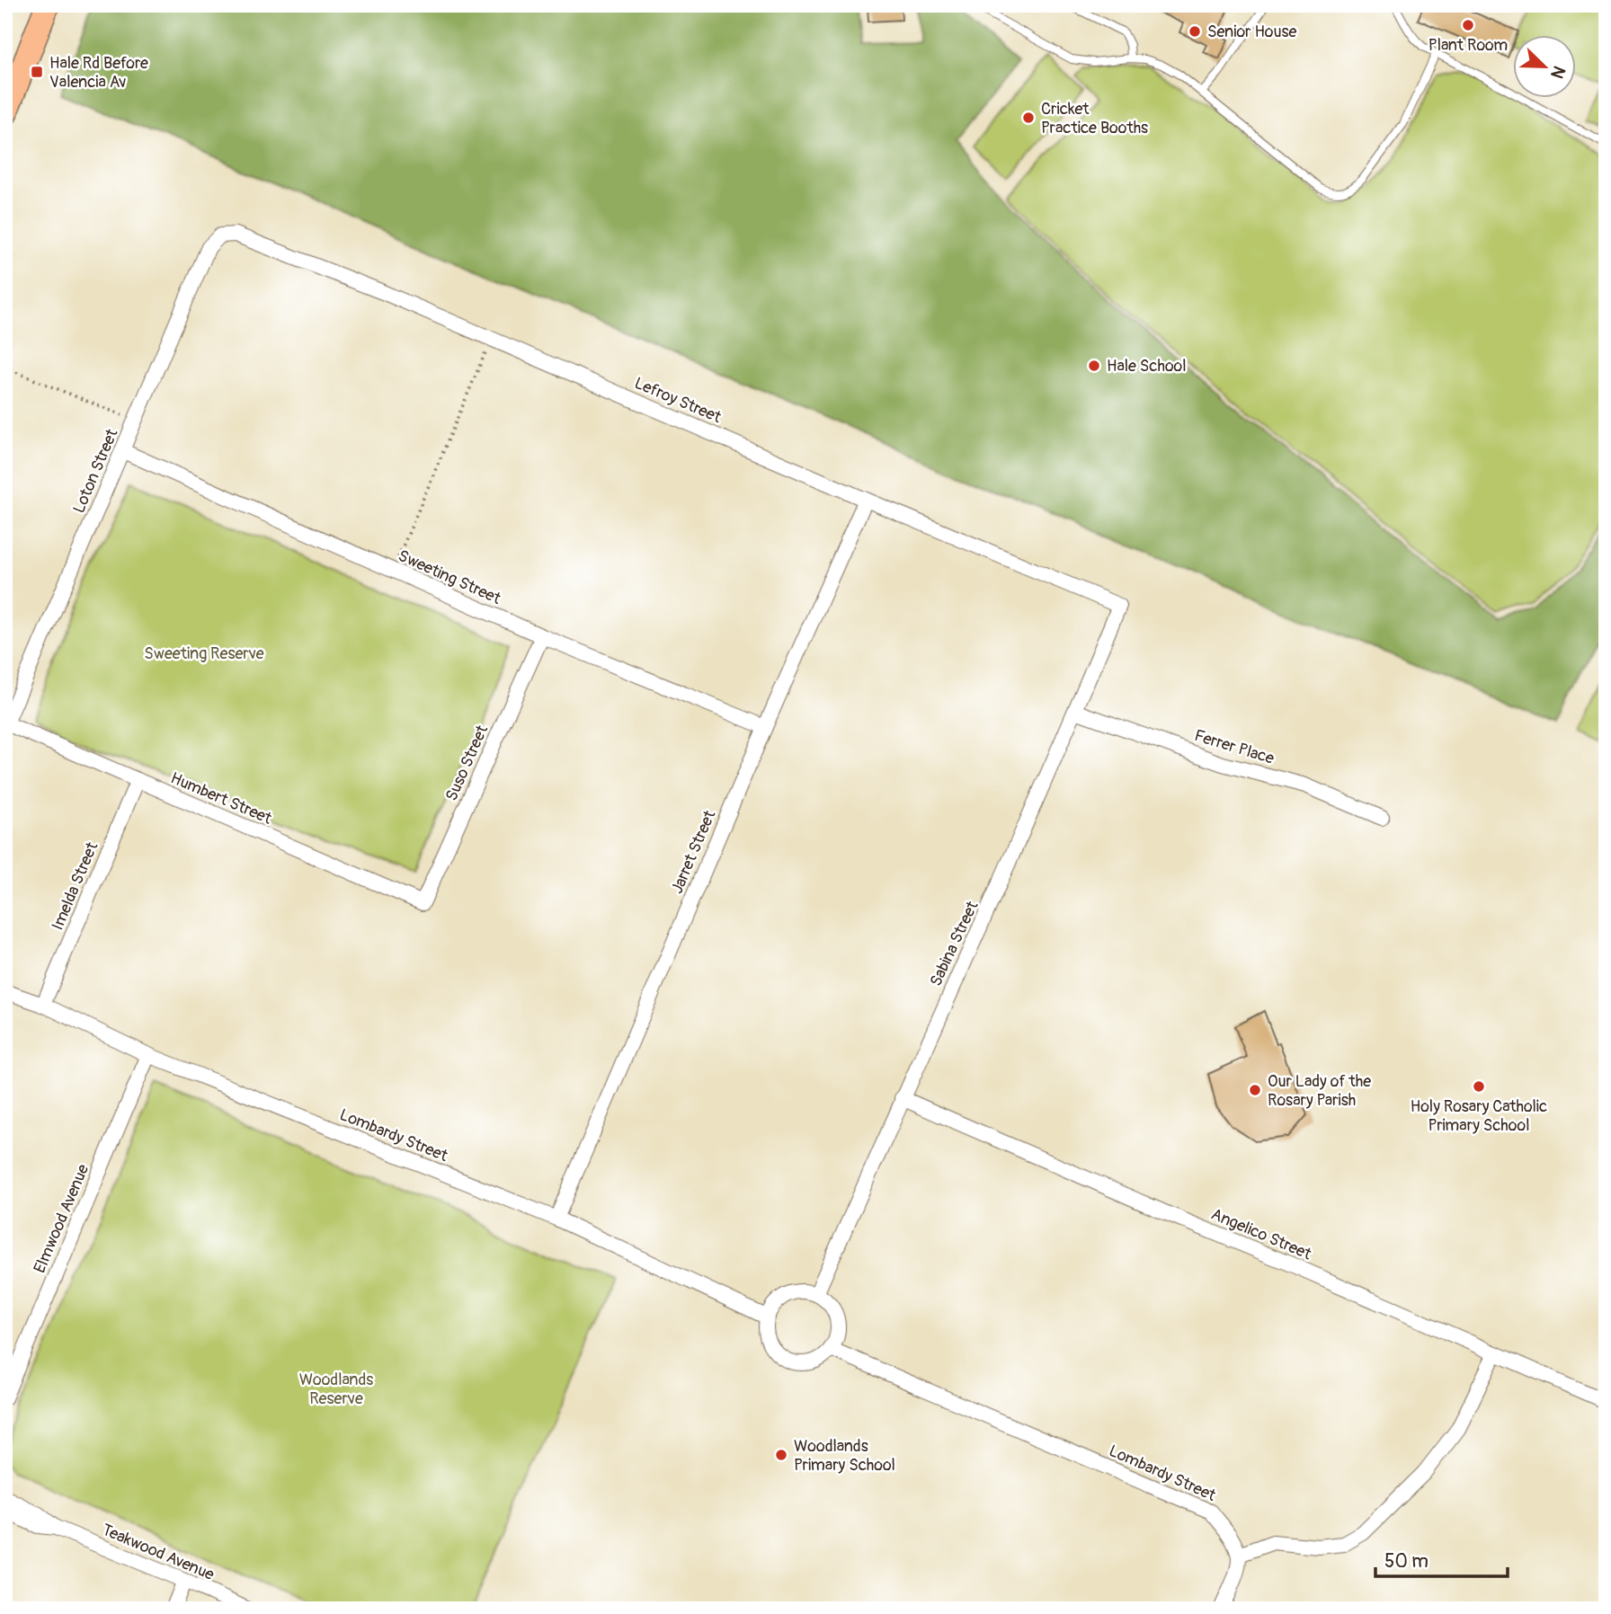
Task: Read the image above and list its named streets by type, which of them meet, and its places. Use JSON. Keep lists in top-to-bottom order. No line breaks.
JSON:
{"streets":{"street":["Lefroy Street","Loton Street","Sweeting Street","Ferrer Place","Suso Street","Humbert Street","Jarret Street","Imelda Street","Sabina Street","Lombardy Street","Elmwood Avenue","Angelico Street","Teakwood Avenue"]},"crossings":[["Lefroy Street","Loton Street"],["Lefroy Street","Jarret Street"],["Lefroy Street","Sabina Street"],["Loton Street","Sweeting Street"],["Loton Street","Humbert Street"],["Sweeting Street","Suso Street"],["Sweeting Street","Jarret Street"],["Ferrer Place","Sabina Street"],["Suso Street","Humbert Street"],["Humbert Street","Imelda Street"],["Jarret Street","Lombardy Street"],["Imelda Street","Lombardy Street"],["Sabina Street","Lombardy Street"],["Sabina Street","Angelico Street"],["Lombardy Street","Elmwood Avenue"]],"parks":["Sweeting Reserve","Woodlands Reserve"],"places":{"other":["Plant Room","Senior House","Cricket Practice Booths","Hale School","Holy Rosary Catholic Primary School","Our Lady of the Rosary Parish","Woodlands Primary School"],"transit":["Hale Rd Before Valencia Av"]},"scale_bar":"50 m","north":"bottom right"}
